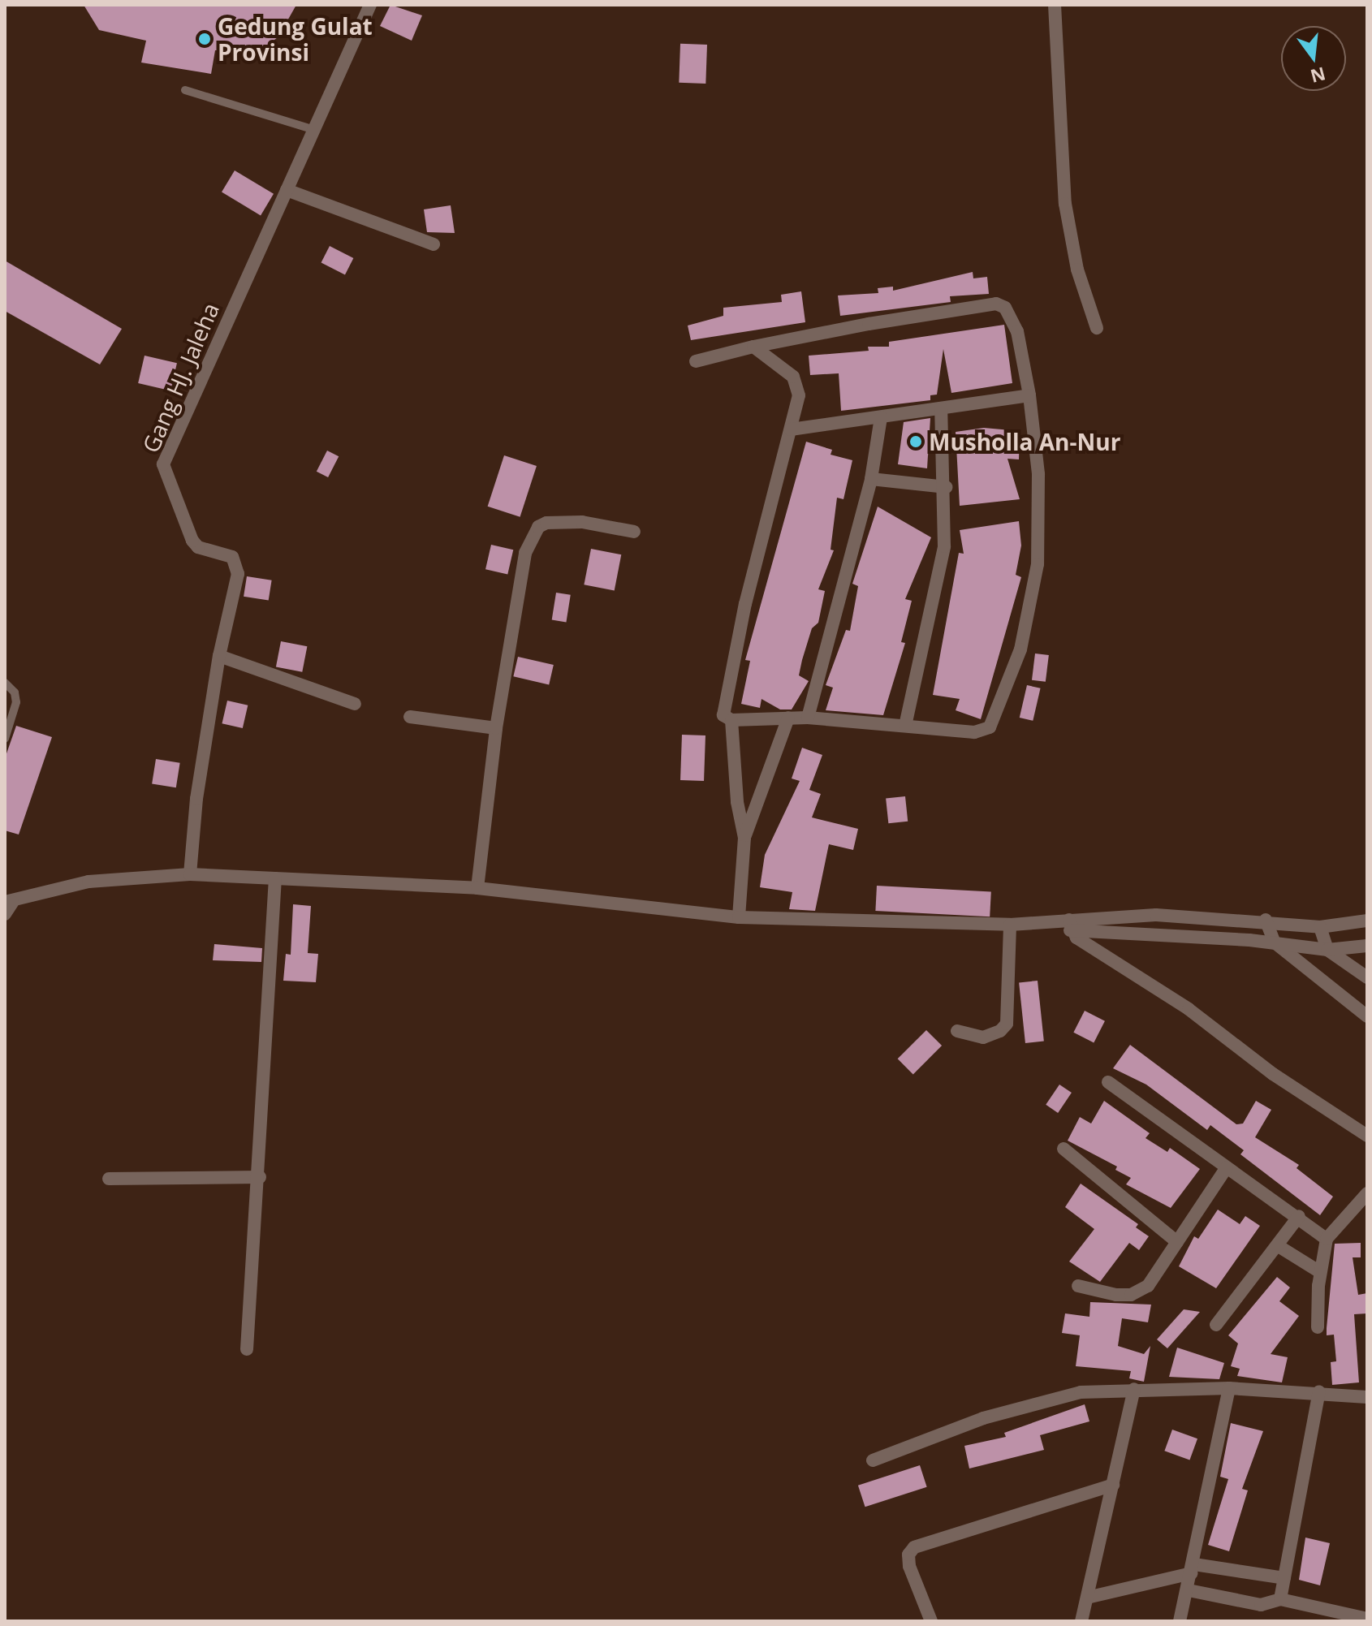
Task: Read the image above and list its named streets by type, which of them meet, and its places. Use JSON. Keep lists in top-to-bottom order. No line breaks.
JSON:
{"streets":{"street":["Gang HJ. Jaleha"]},"places":["Gedung Gulat Provinsi","Musholla An-Nur"],"north":"bottom"}
